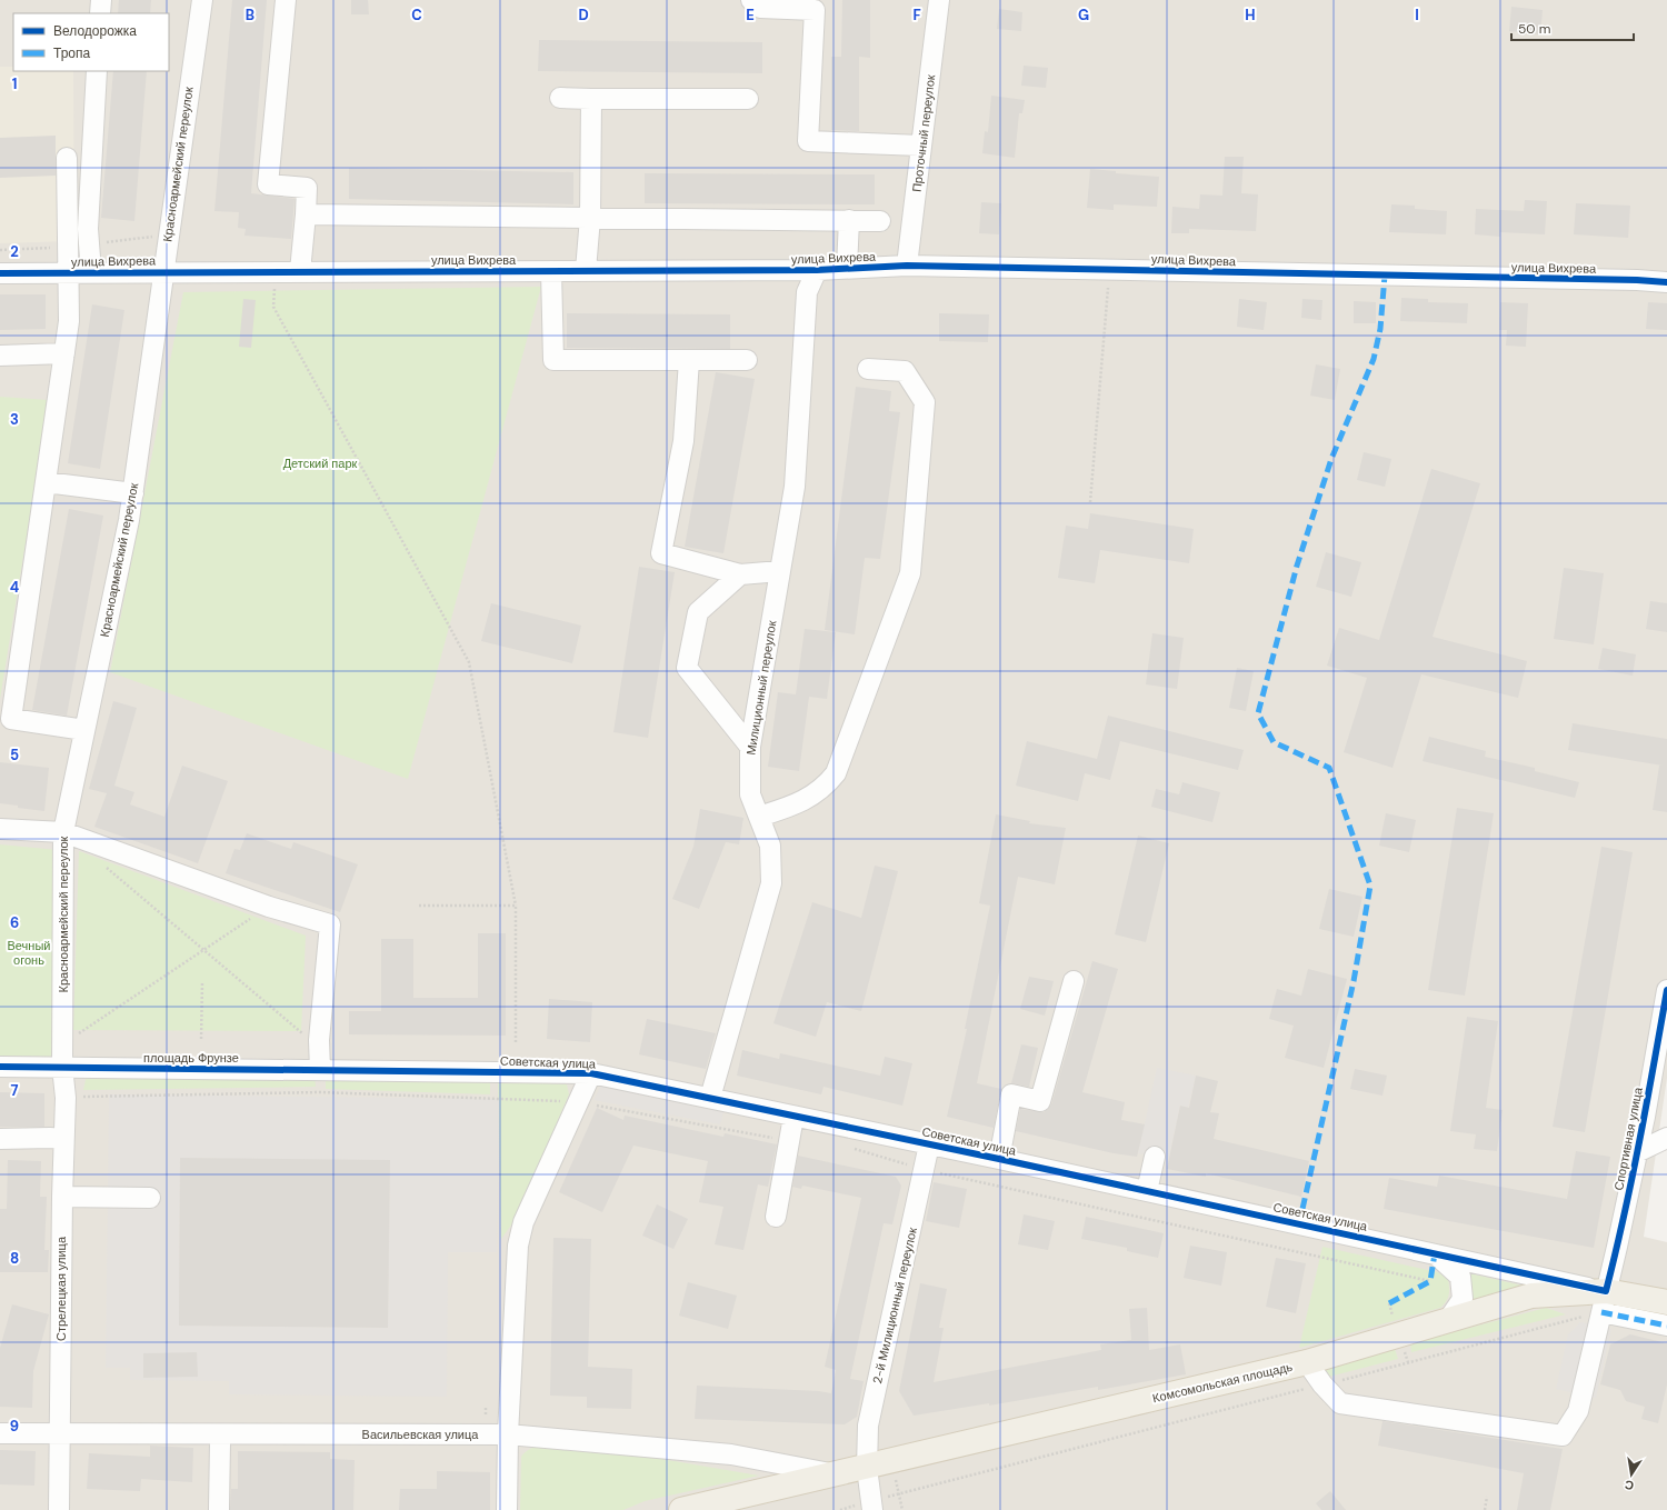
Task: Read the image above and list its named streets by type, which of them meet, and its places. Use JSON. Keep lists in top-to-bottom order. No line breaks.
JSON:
{"streets":{"main road":["Комсомольская площадь"],"street":["Проточный переулок","Красноармейский переулок","улица Вихрева","Милиционный переулок","площадь Фрунзе","Советская улица","Спортивная улица","Стрелецкая улица","2-й Милиционный переулок","Васильевская улица"]},"crossings":[["Проточный переулок","улица Вихрева"],["Красноармейский переулок","улица Вихрева"],["Красноармейский переулок","площадь Фрунзе"],["Красноармейский переулок","Стрелецкая улица"],["улица Вихрева","Милиционный переулок"],["Милиционный переулок","Советская улица"],["площадь Фрунзе","Советская улица"],["площадь Фрунзе","Стрелецкая улица"],["Советская улица","Спортивная улица"],["Советская улица","2-й Милиционный переулок"],["Советская улица","Комсомольская площадь"],["Спортивная улица","Комсомольская площадь"],["Стрелецкая улица","Васильевская улица"],["2-й Милиционный переулок","Комсомольская площадь"],["Комсомольская площадь","Васильевская улица"]],"parks":["Детский парк","Вечный огонь"],"legend":["Велодорожка","Тропа"],"scale_bar":"50 m","north":"bottom","grid":{"columns":["B","C","D","E","F","G","H","I"],"rows":["1","2","3","4","5","6","7","8","9"]}}
